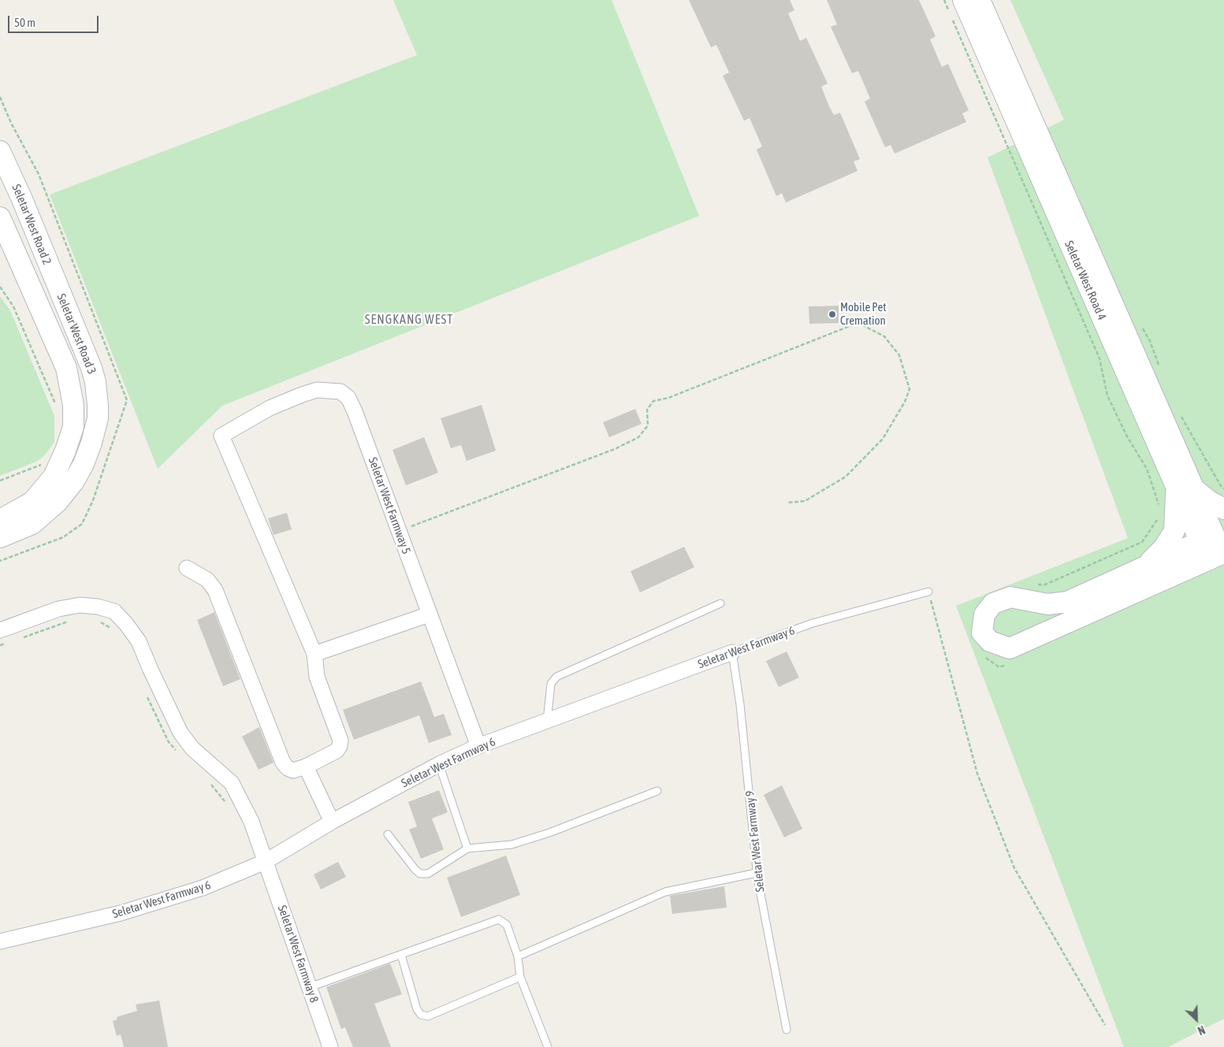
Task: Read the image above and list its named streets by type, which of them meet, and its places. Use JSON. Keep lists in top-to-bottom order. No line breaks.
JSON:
{"streets":{"main road":["Seletar West Road 2","Seletar West Road 4","Seletar West Road 3"],"street":["Seletar West Farmway 5","Seletar West Farmway 6","Seletar West Farmway 8"],"lane":["Seletar West Farmway 9"]},"crossings":[["Seletar West Road 2","Seletar West Road 3"],["Seletar West Farmway 5","Seletar West Farmway 6"],["Seletar West Farmway 6","Seletar West Farmway 9"],["Seletar West Farmway 6","Seletar West Farmway 8"]],"districts":["SENGKANG WEST"],"places":["Mobile Pet Cremation"],"scale_bar":"50 m","north":"bottom right"}
